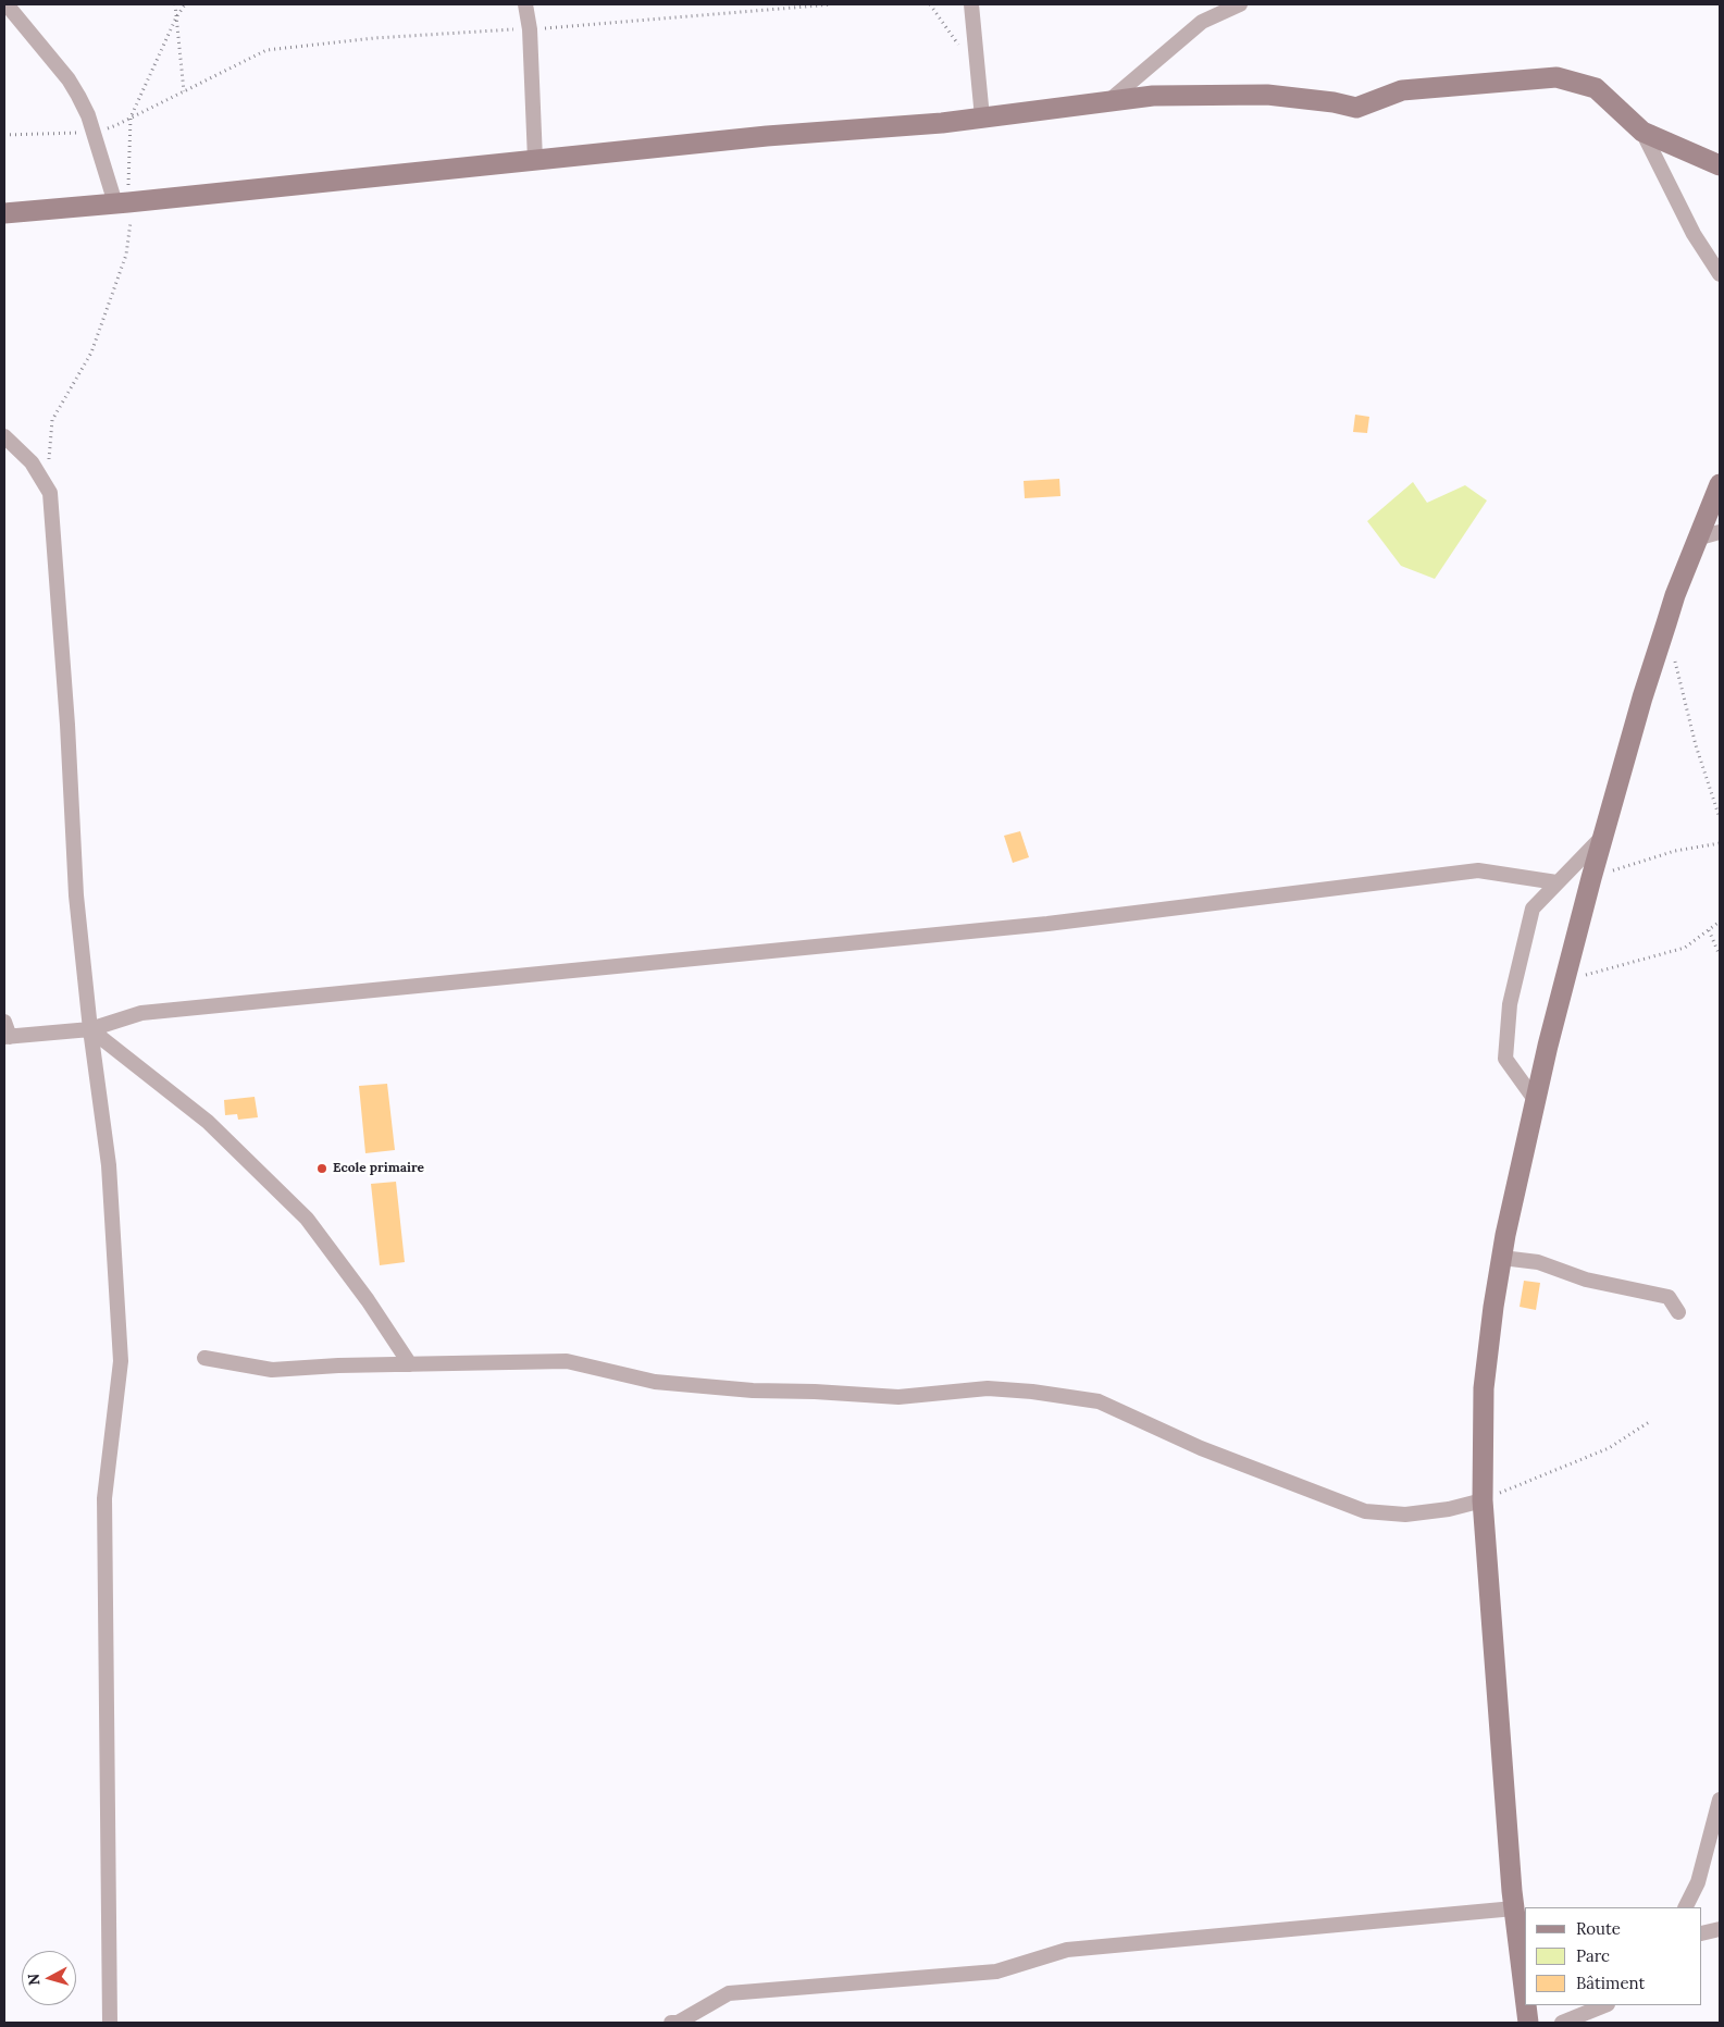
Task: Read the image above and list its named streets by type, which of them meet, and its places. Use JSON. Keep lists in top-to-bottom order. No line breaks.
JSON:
{"places":["Ecole primaire"],"legend":["Route","Parc","Bâtiment"],"north":"left"}
